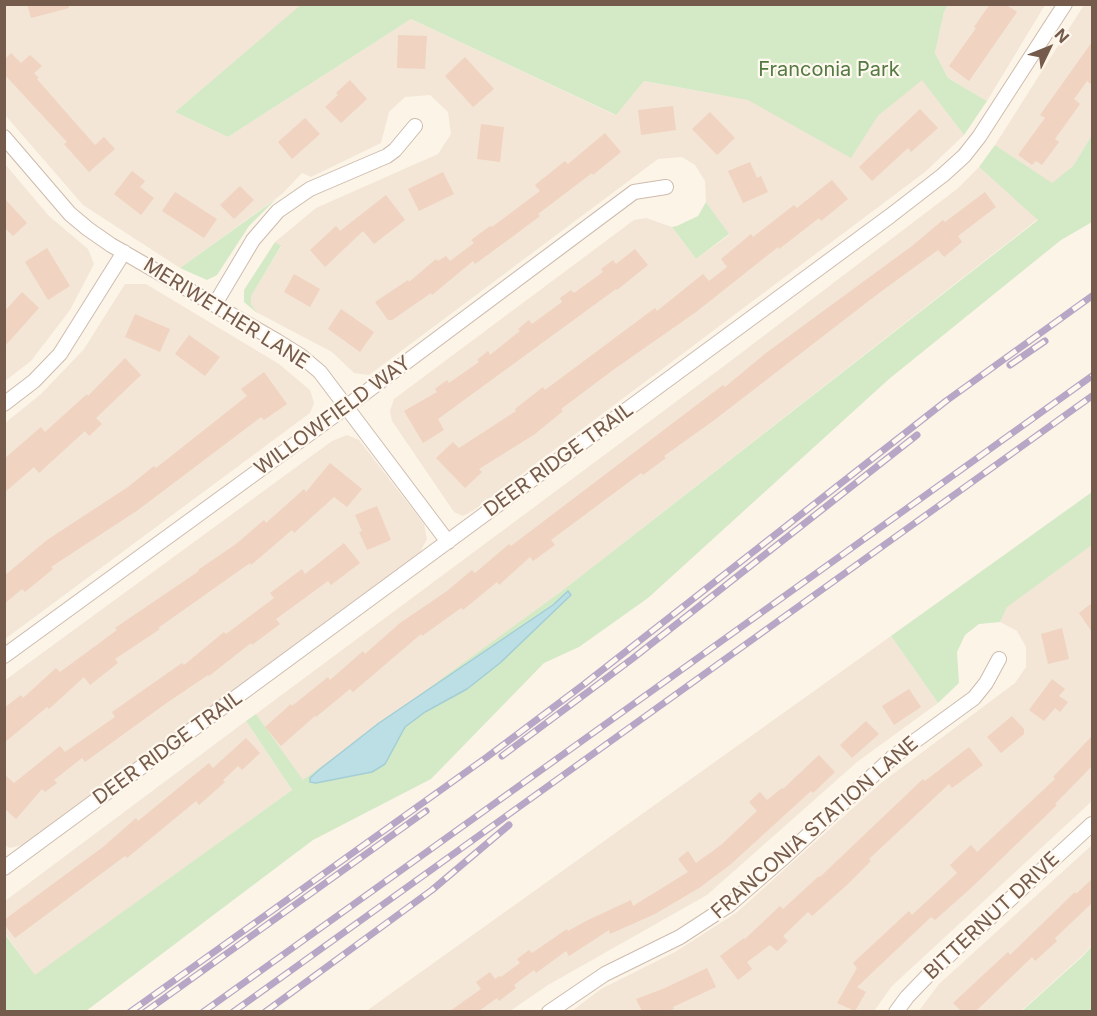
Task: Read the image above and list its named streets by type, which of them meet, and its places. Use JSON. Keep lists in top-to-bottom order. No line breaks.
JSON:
{"streets":{"street":["MERIWETHER LANE","WILLOWFIELD WAY","DEER RIDGE TRAIL","FRANCONIA STATION LANE","BITTERNUT DRIVE"]},"crossings":[["MERIWETHER LANE","WILLOWFIELD WAY"],["MERIWETHER LANE","DEER RIDGE TRAIL"]],"parks":["Franconia Park"],"north":"top right"}
